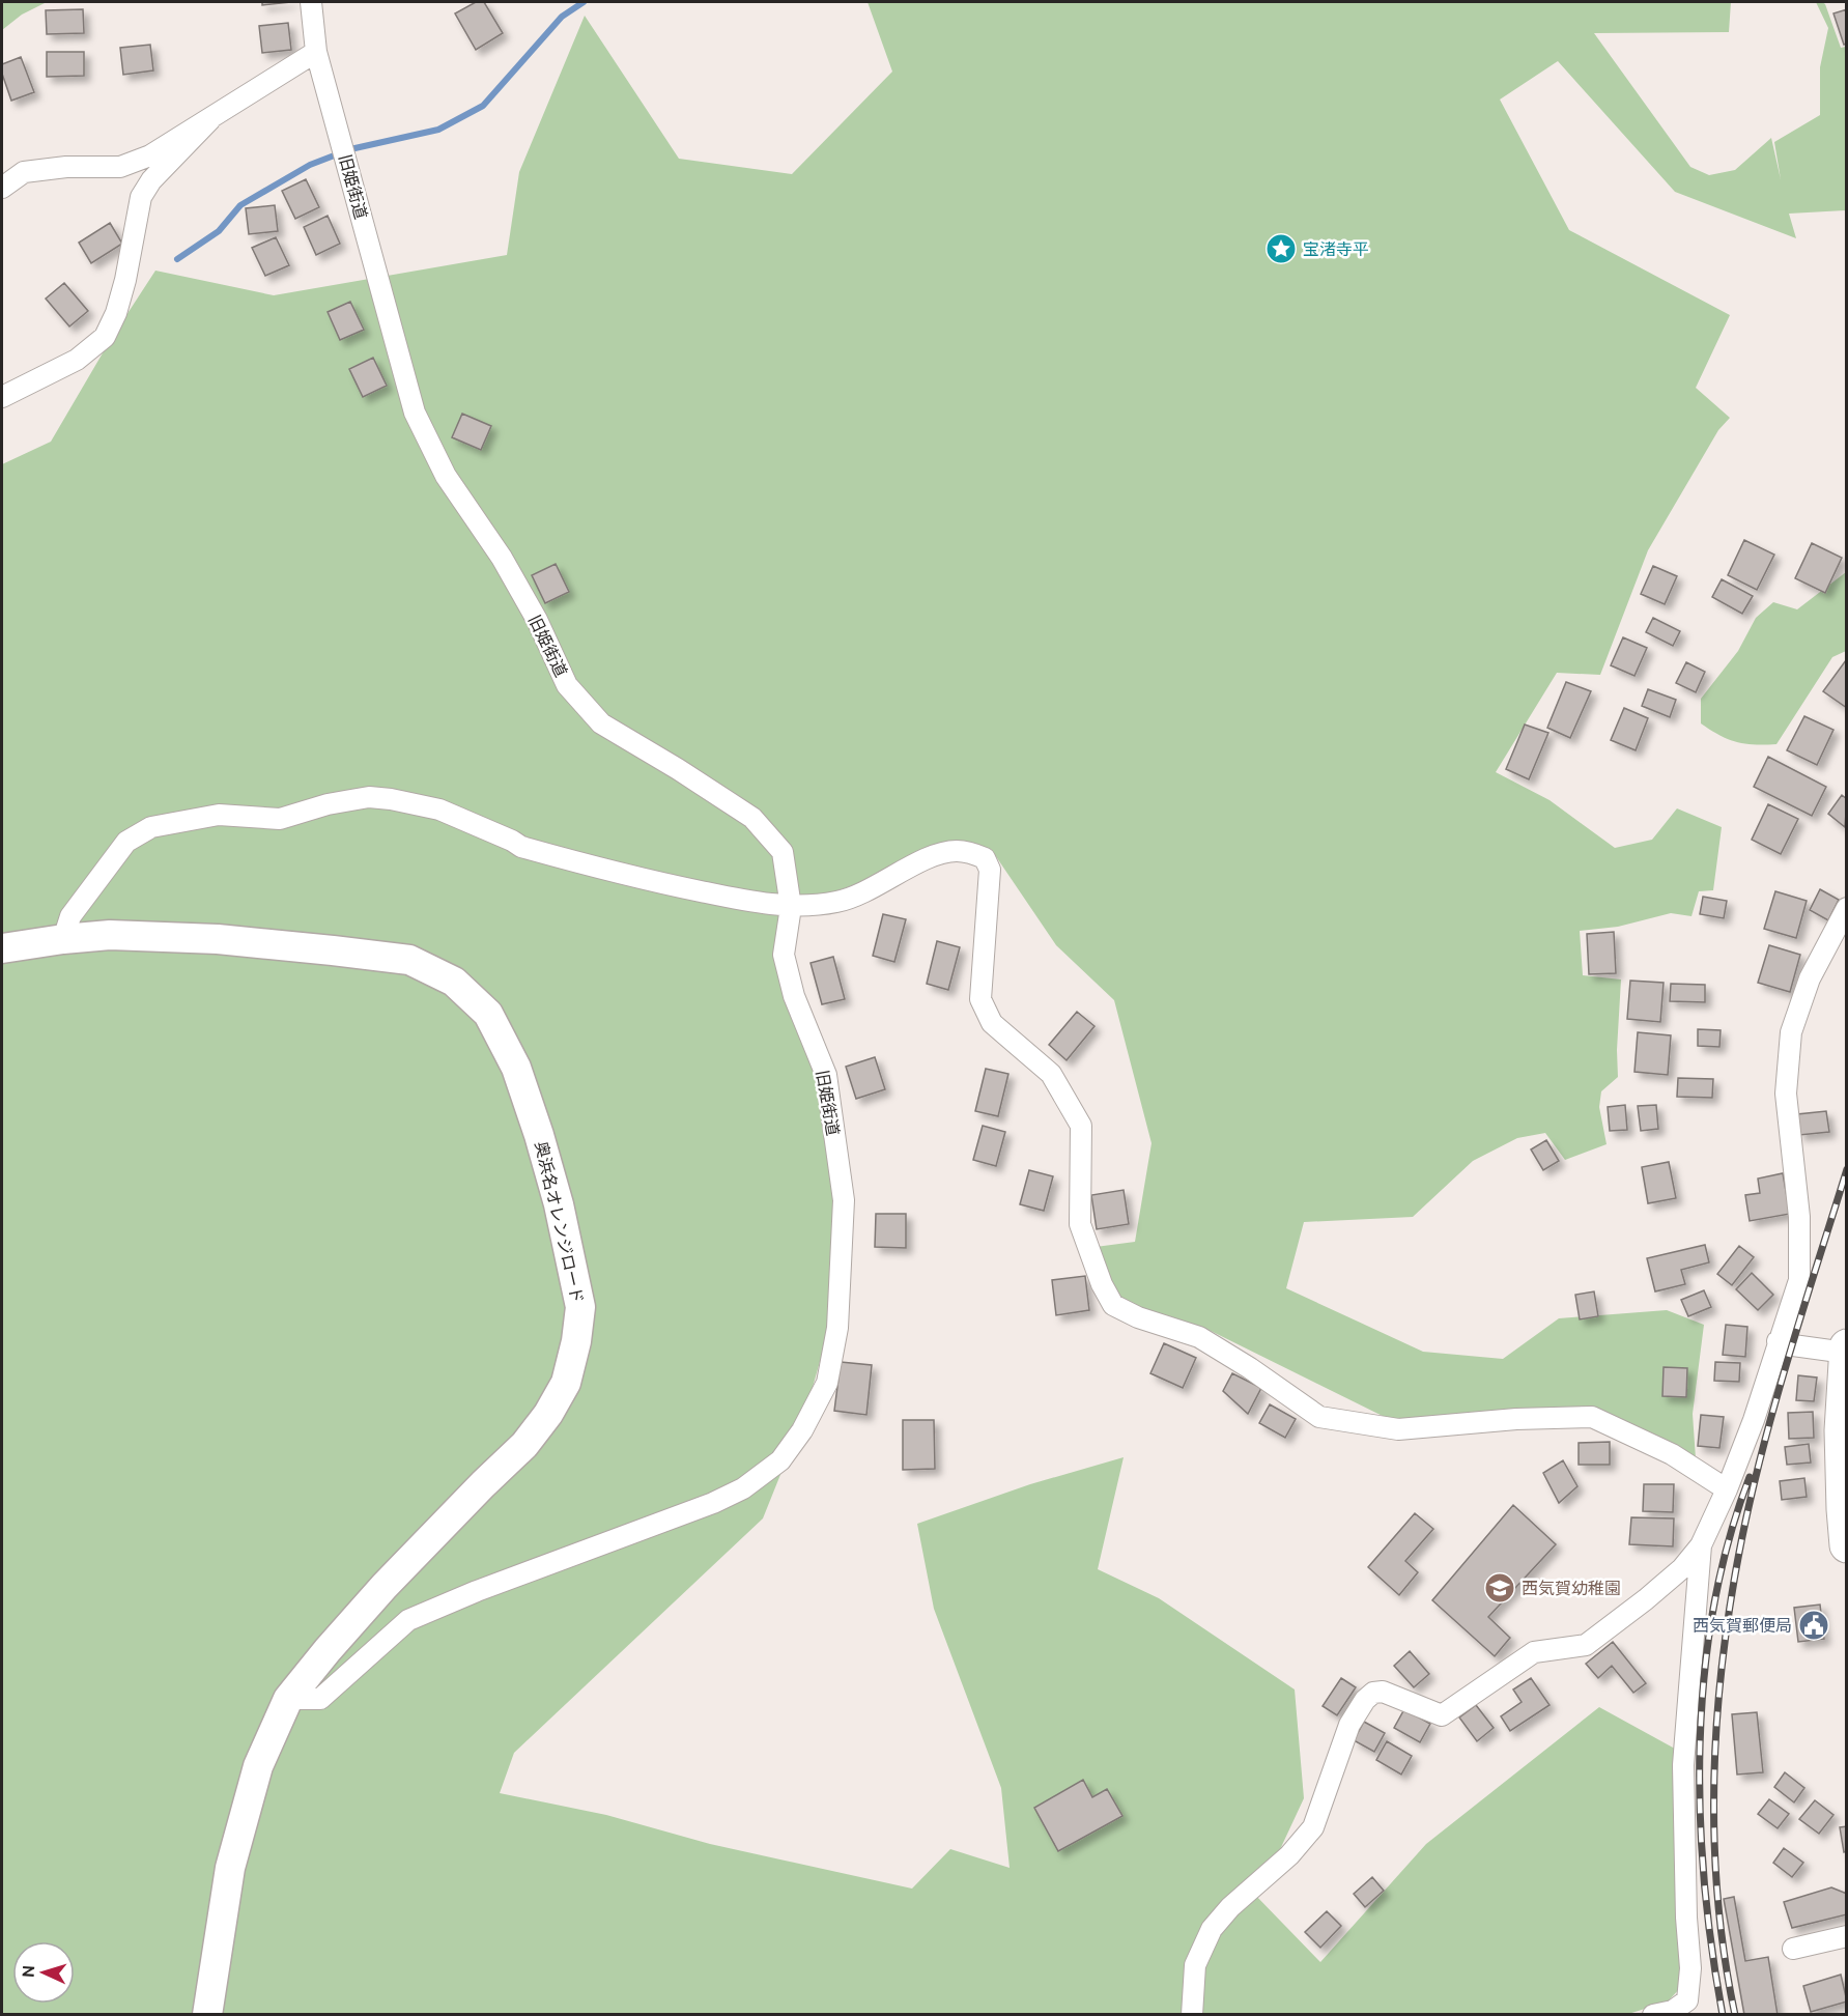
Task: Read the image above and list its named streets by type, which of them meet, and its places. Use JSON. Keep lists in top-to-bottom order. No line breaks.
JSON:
{"streets":{"street":["旧姫街道","奥浜名オレンジロード"]},"crossings":[["旧姫街道","奥浜名オレンジロード"]],"places":{"place":["宝渚寺平"],"school or university":["西気賀幼稚園"],"public building":["西気賀郵便局"]},"north":"left"}
